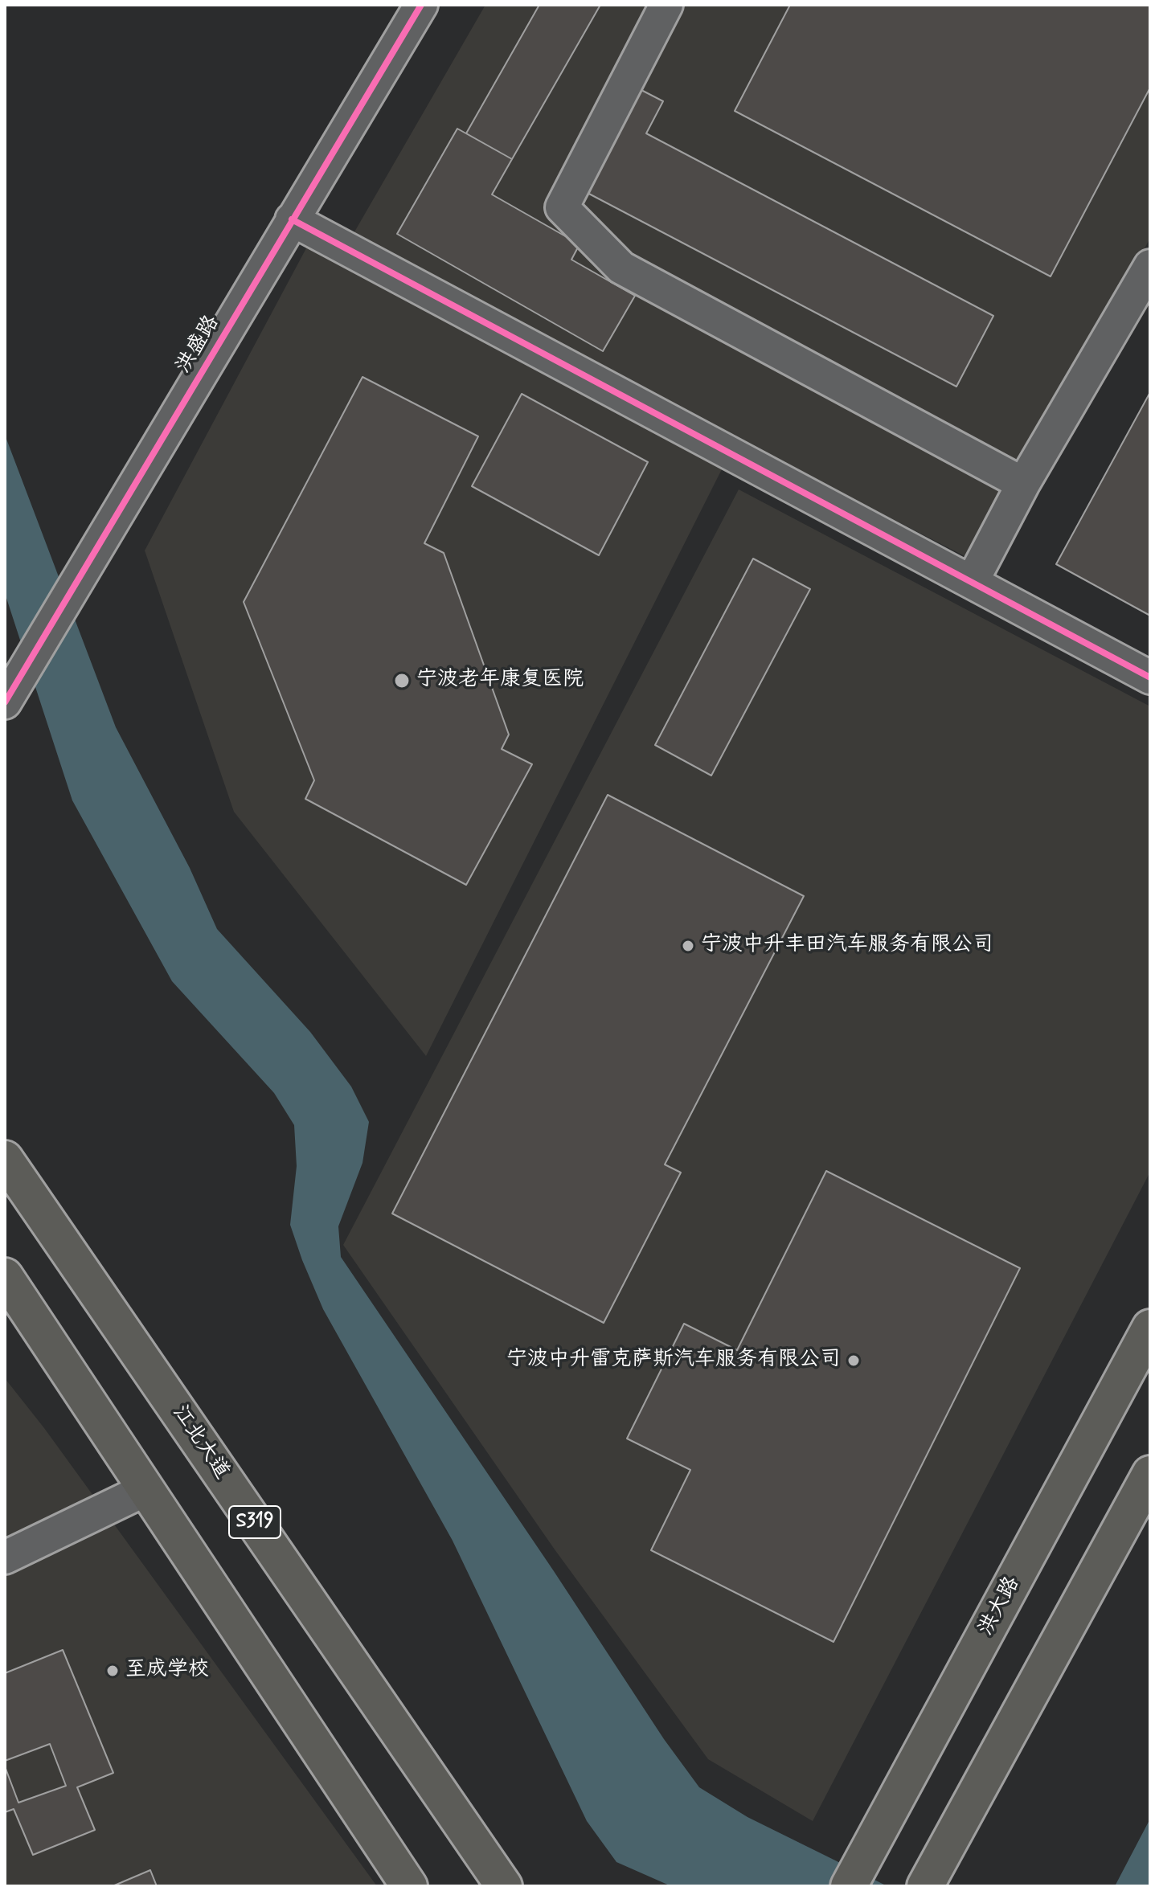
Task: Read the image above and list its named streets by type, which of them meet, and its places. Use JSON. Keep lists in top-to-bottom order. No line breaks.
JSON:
{"streets":{"main road":["江北大道","S319","洪大路"],"street":["洪盛路"]},"places":["宁波老年康复医院","宁波中升丰田汽车服务有限公司","宁波中升雷克萨斯汽车服务有限公司","至成学校"]}
